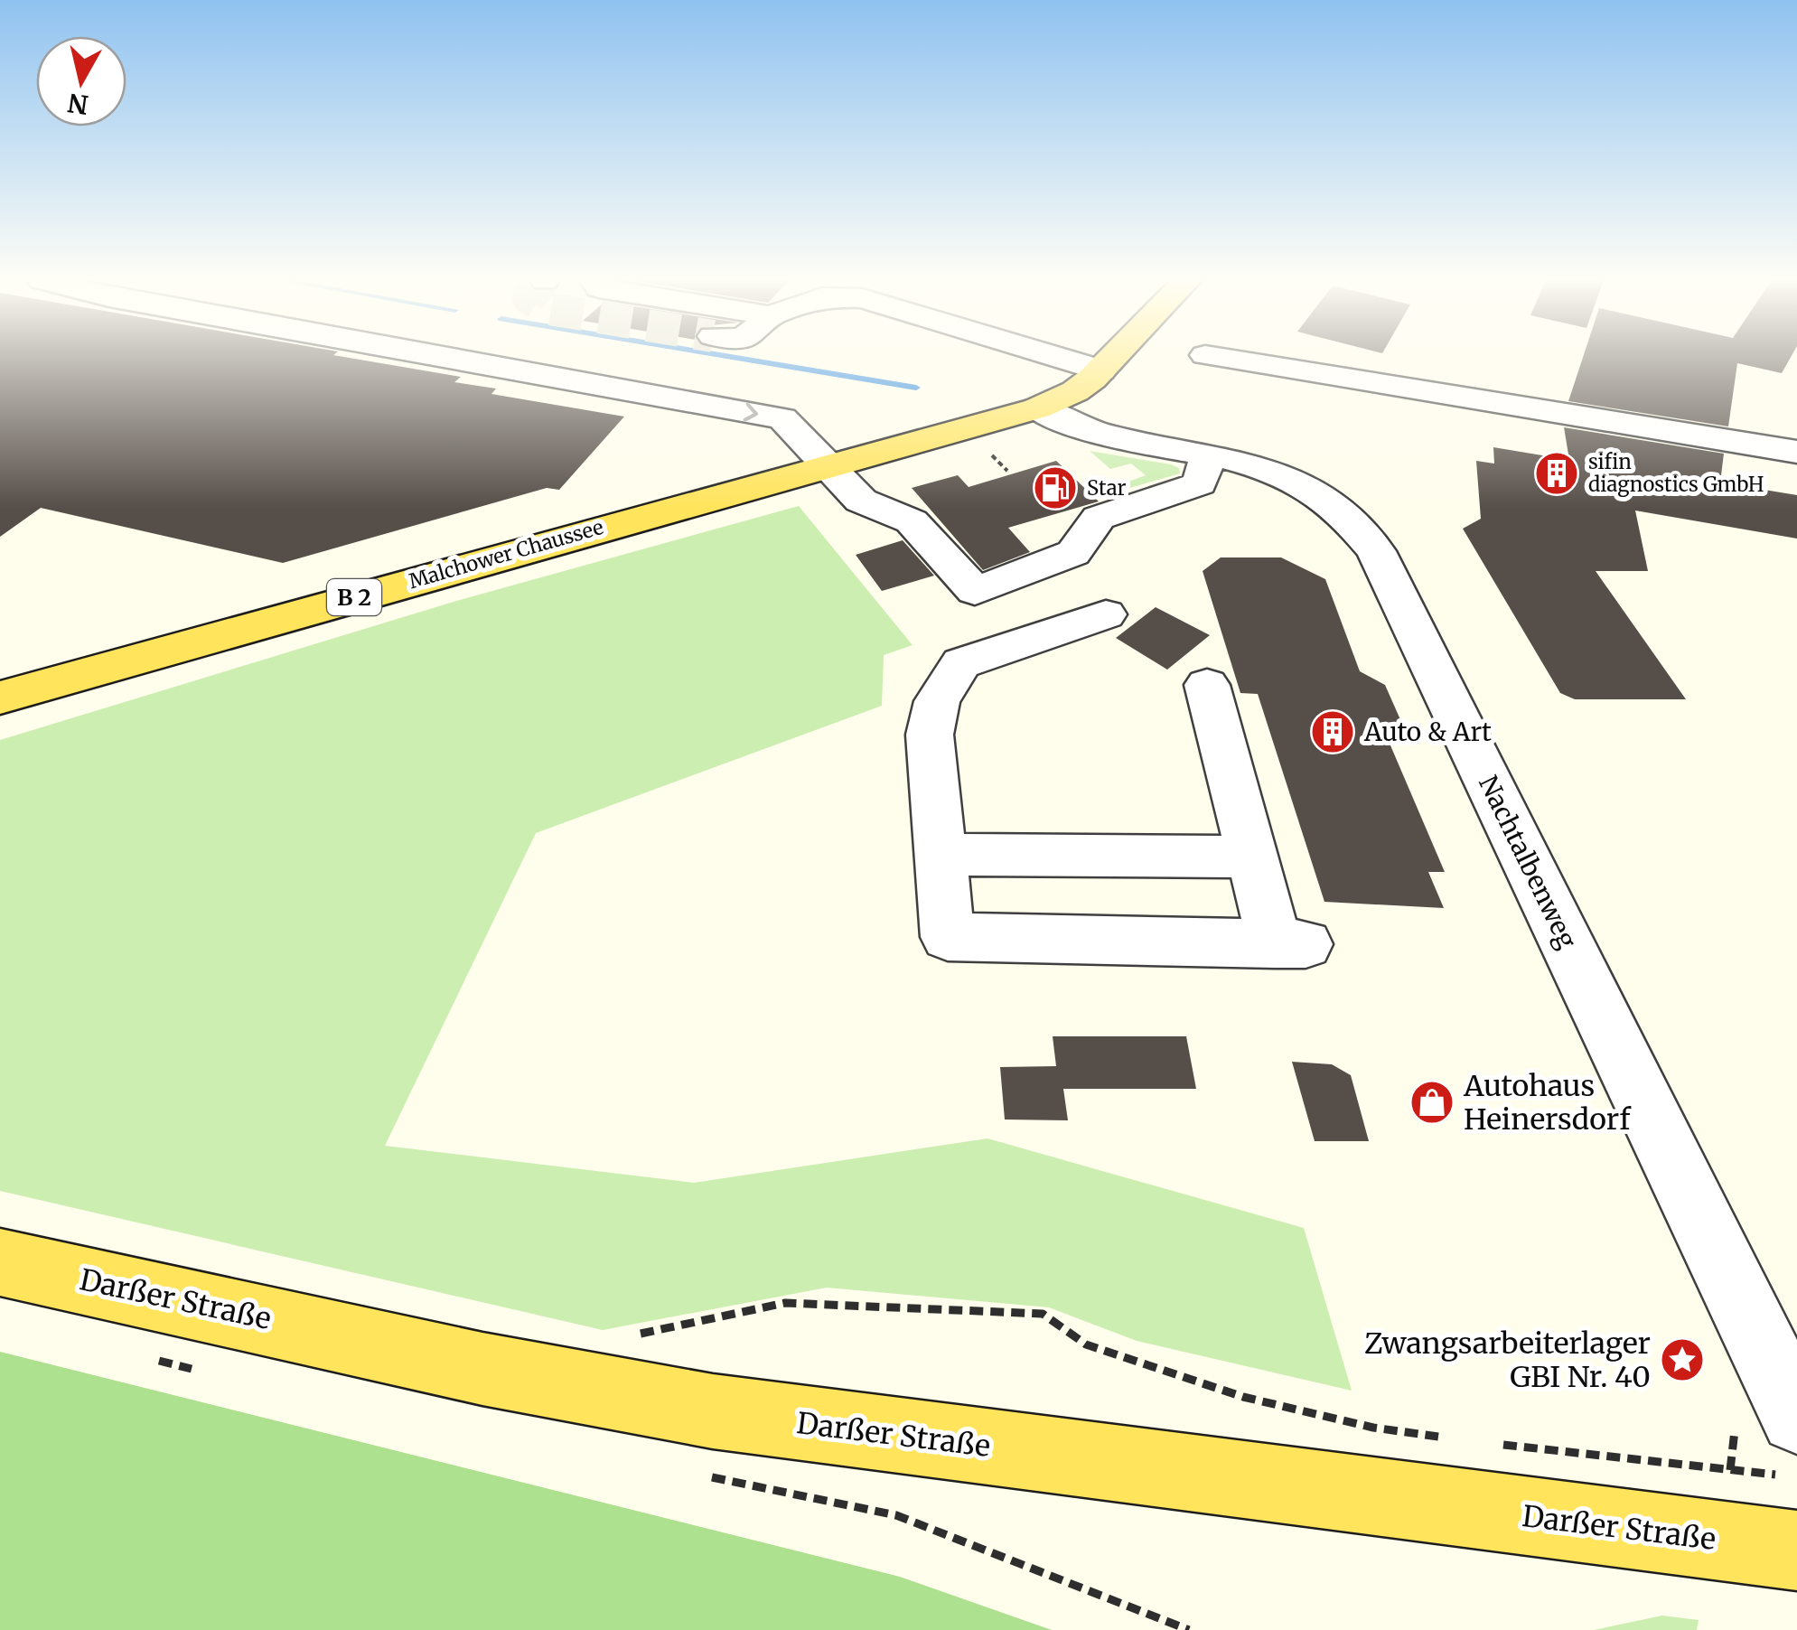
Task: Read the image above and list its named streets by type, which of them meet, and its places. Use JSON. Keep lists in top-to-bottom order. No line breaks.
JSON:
{"streets":{"main road":["Malchower Chaussee","B 2","Darßer Straße"],"street":["Nachtalbenweg"]},"crossings":[["Malchower Chaussee","B 2"],["Malchower Chaussee","Nachtalbenweg"],["B 2","Nachtalbenweg"]],"places":{"building":["sifin diagnostics GmbH","Auto & Art"],"fuel station":["Star"],"shop":["Autohaus Heinersdorf"],"place":["Zwangsarbeiterlager GBI Nr. 40"]},"north":"bottom"}
